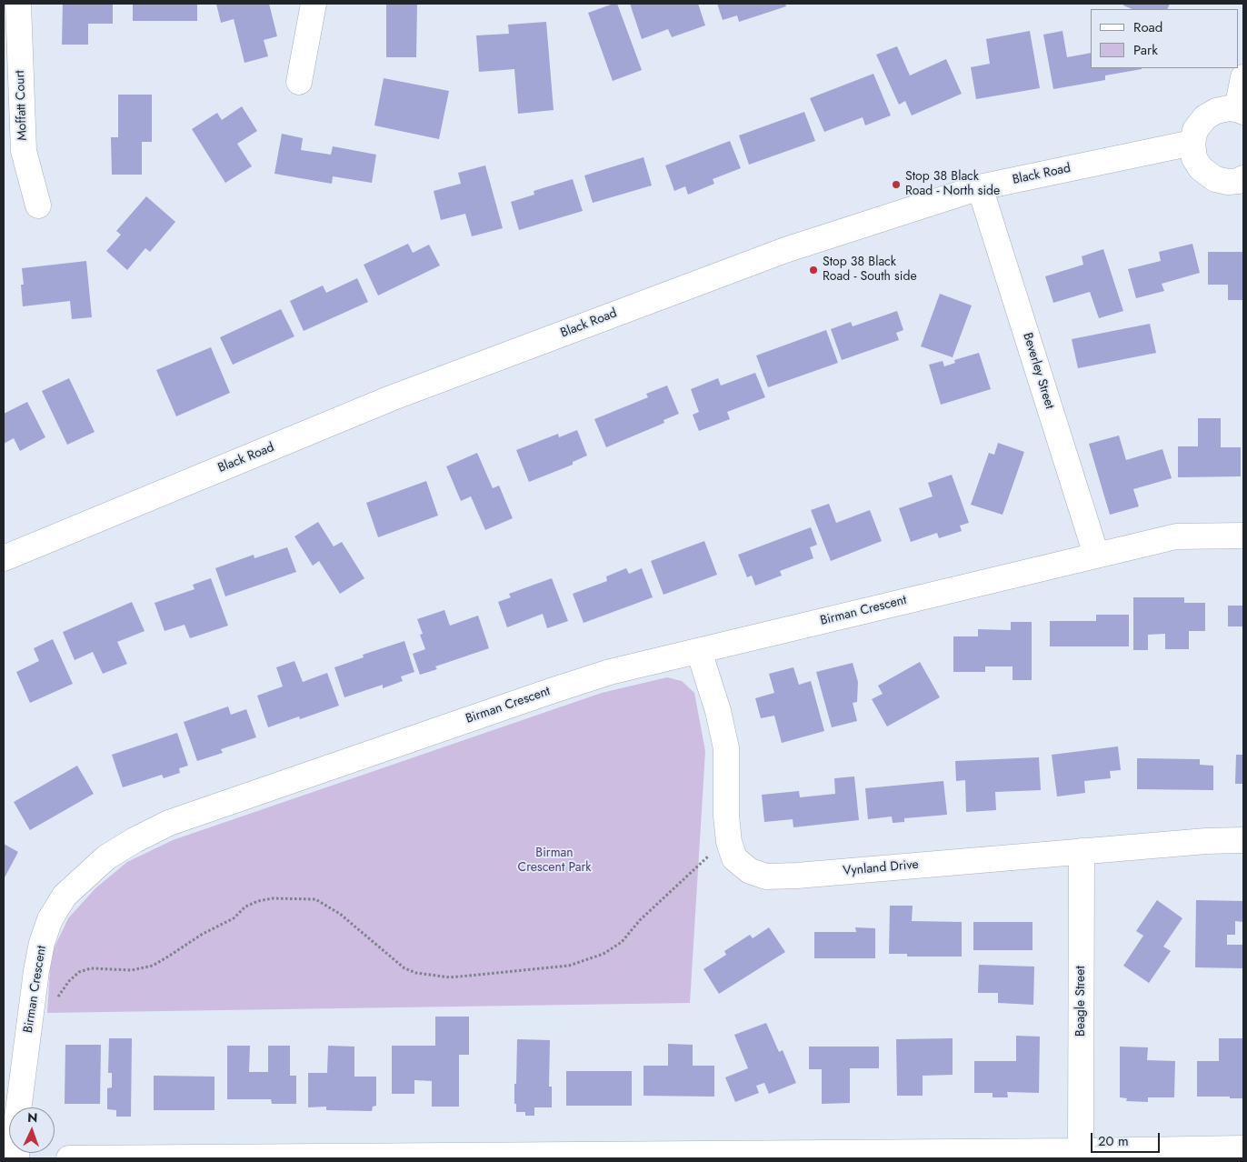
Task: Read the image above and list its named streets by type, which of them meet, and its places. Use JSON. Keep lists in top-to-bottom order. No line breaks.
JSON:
{"streets":{"street":["Moffatt Court","Black Road","Beverley Street","Birman Crescent","Vynland Drive","Beagle Street"]},"crossings":[["Black Road","Beverley Street"],["Beverley Street","Birman Crescent"],["Birman Crescent","Vynland Drive"],["Vynland Drive","Beagle Street"]],"parks":["Birman Crescent Park"],"places":["Stop 38 Black Road - North side","Stop 38 Black Road - South side"],"legend":["Road","Park"],"scale_bar":"20 m","north":"top"}
